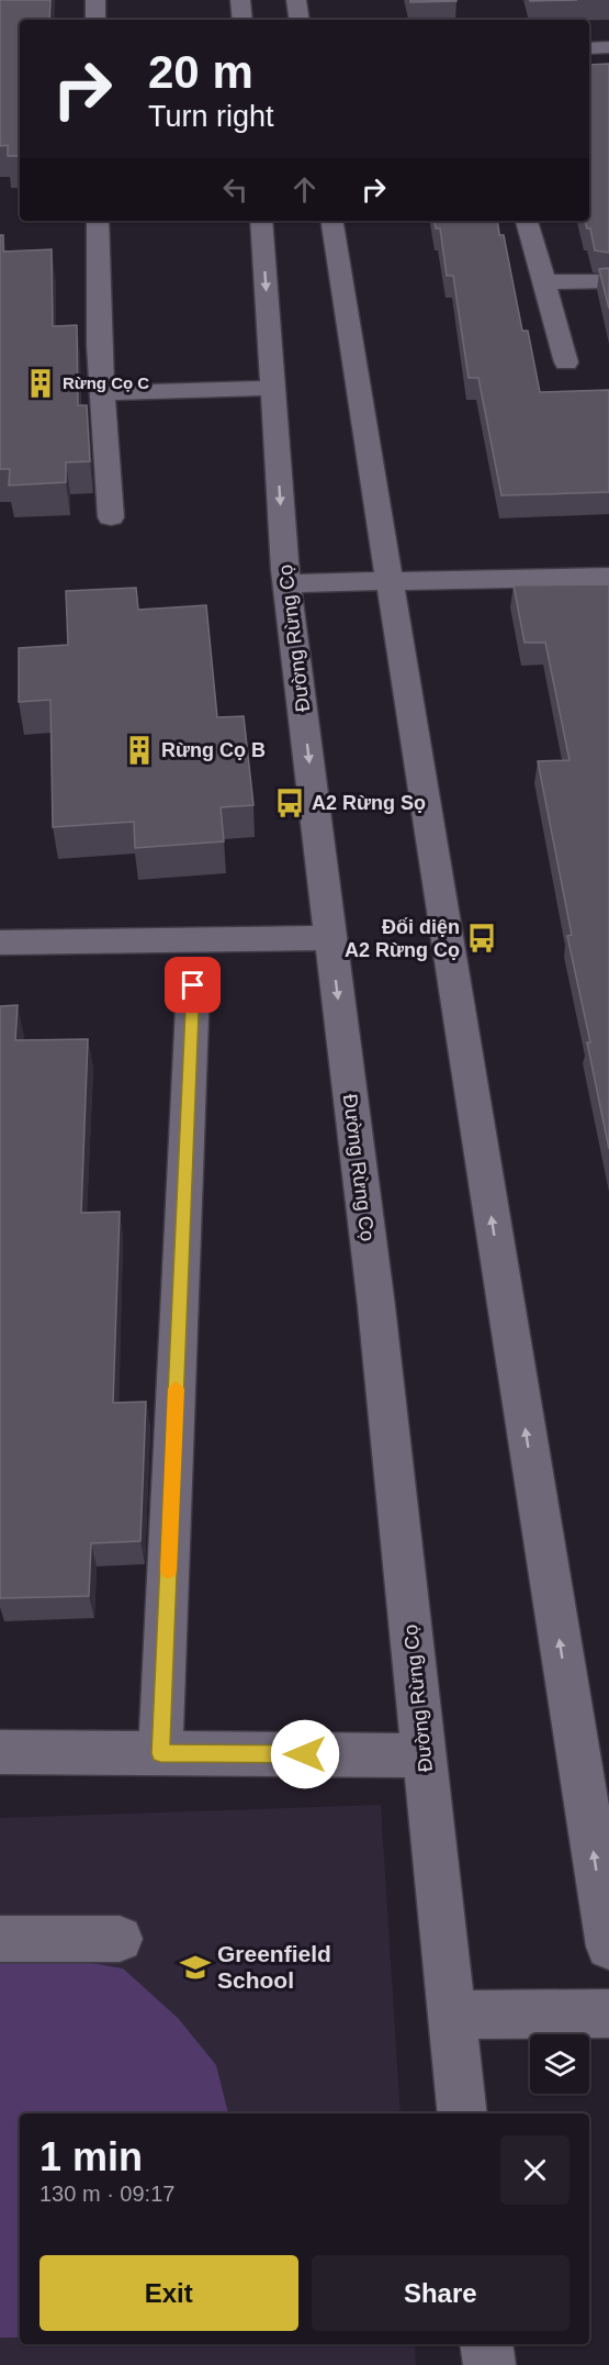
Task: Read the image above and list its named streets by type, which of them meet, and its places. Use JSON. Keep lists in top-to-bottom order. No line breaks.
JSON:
{"streets":{"street":["Đường Rừng Cọ"]},"places":{"building":["Rừng Cọ C","Rừng Cọ B"],"bus stop":["A2 Rừng Sọ","Đối diện A2 Rừng Cọ"],"school or university":["Greenfield School"]},"page":{"turn":["20 m","Turn right"],"heading":["1 min","130 m · 09:17"],"buttons":["Exit","Share"]}}
